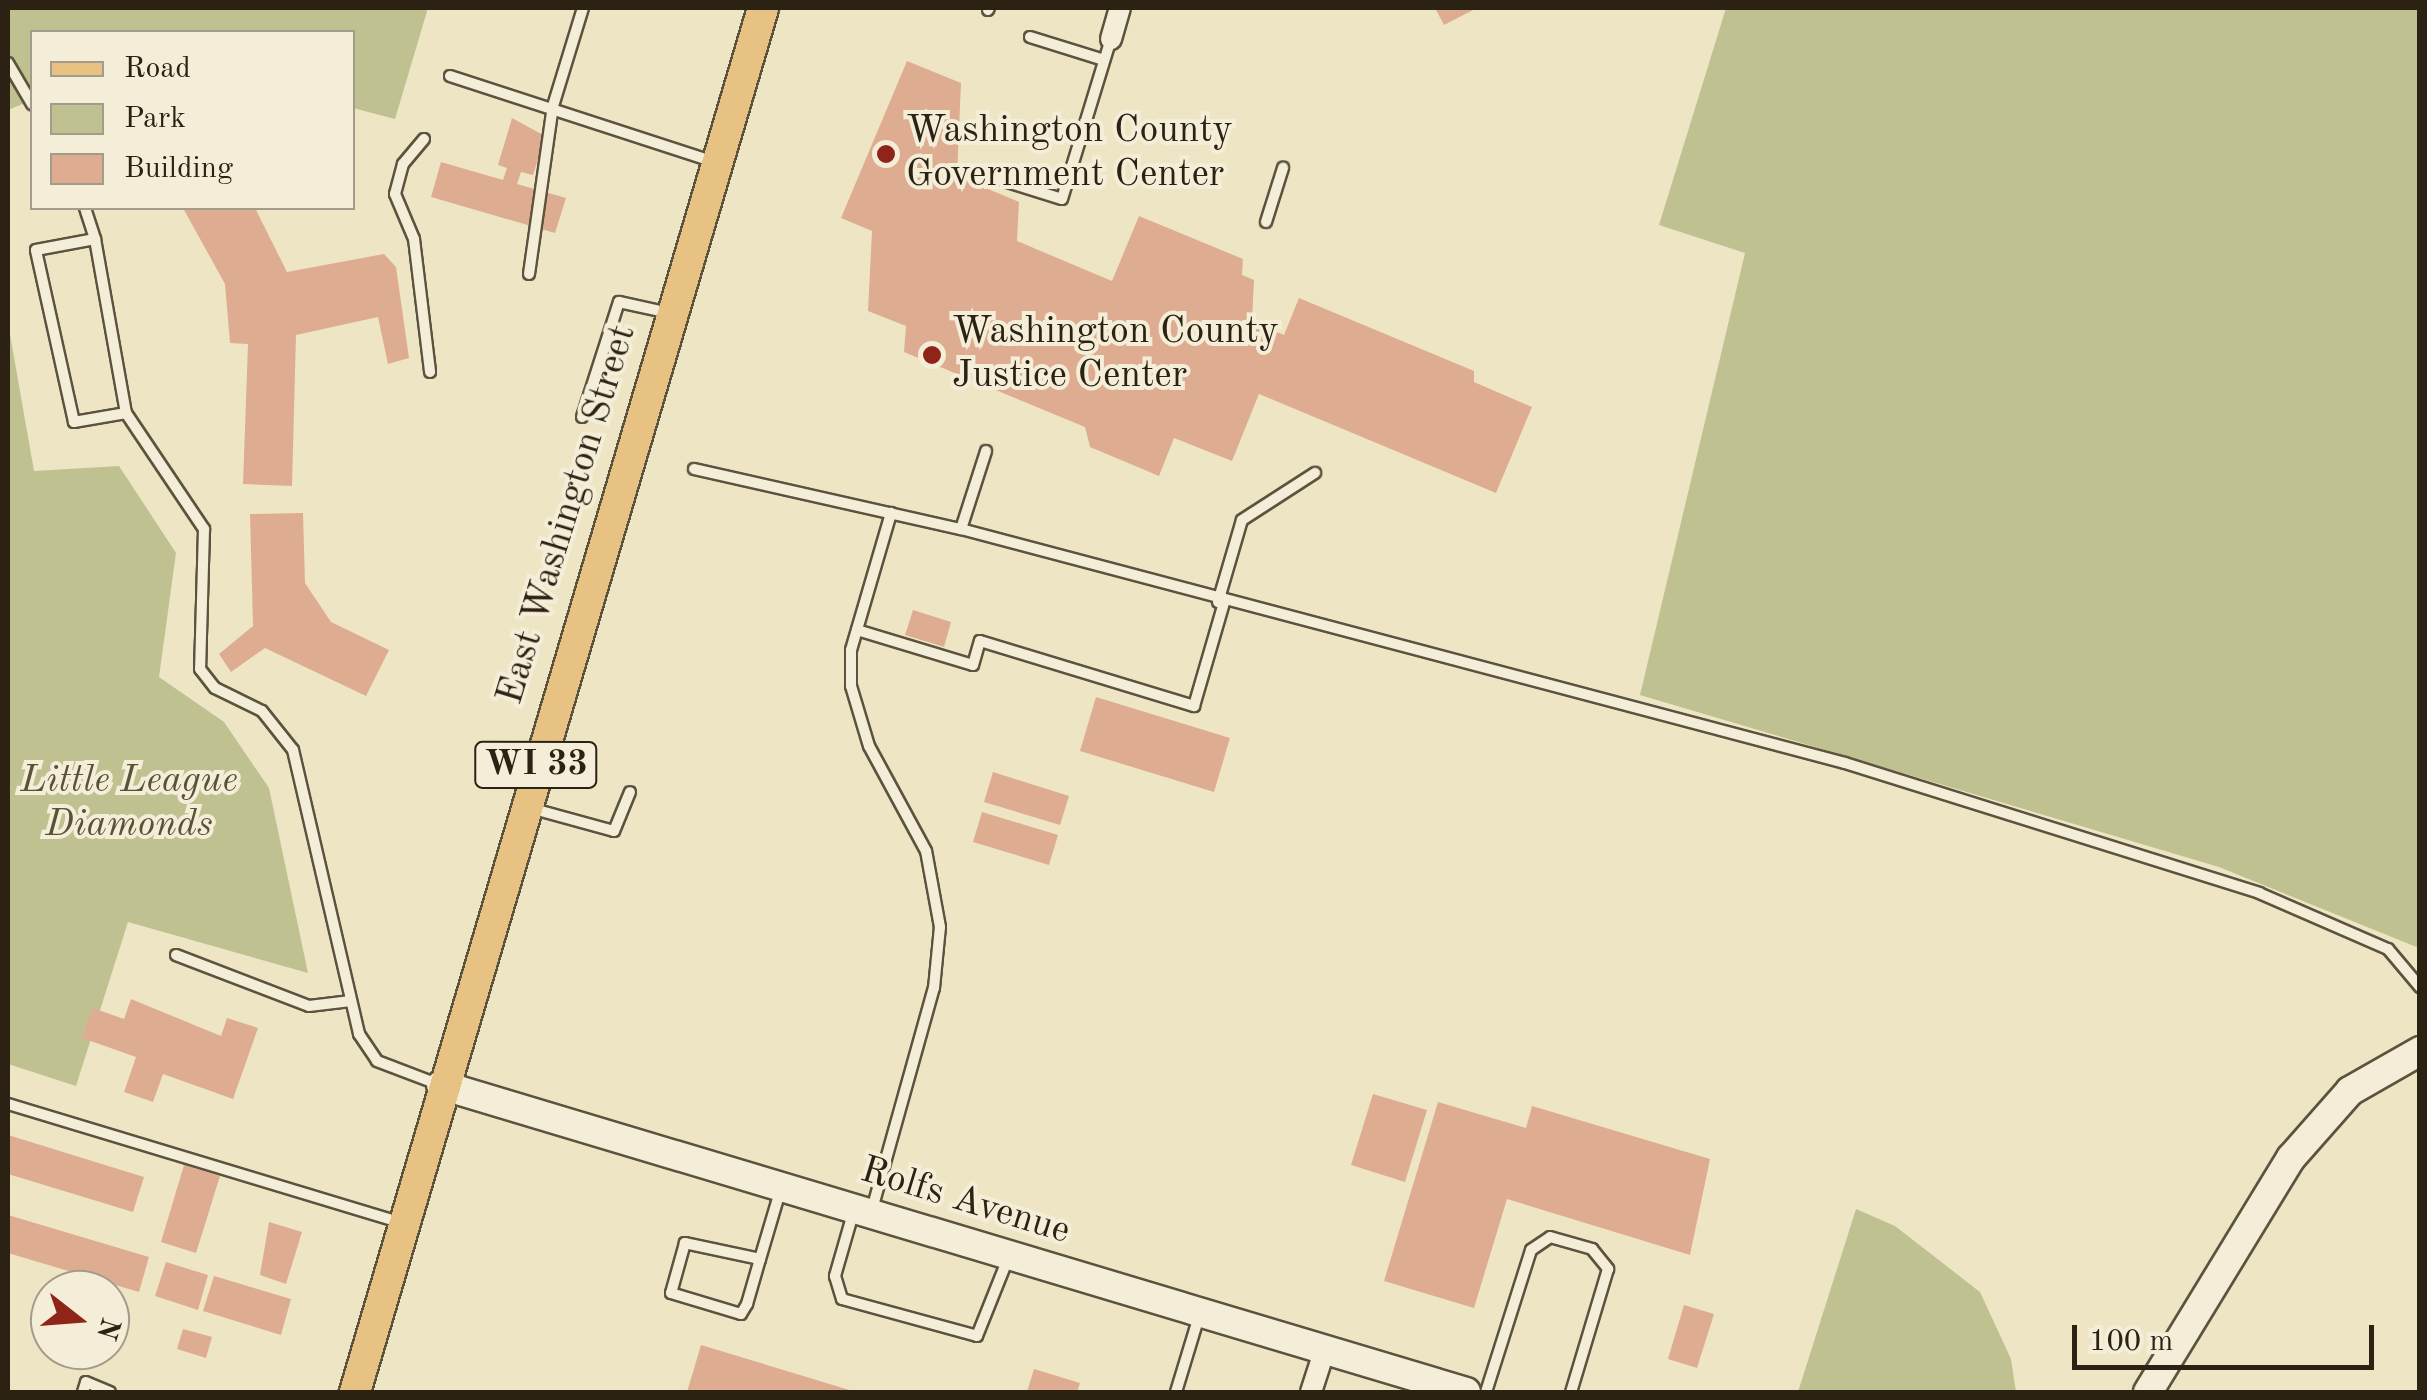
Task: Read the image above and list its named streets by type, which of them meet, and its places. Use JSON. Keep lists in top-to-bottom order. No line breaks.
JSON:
{"streets":{"main road":["East Washington Street","WI 33"],"street":["Rolfs Avenue"]},"crossings":[["East Washington Street","Rolfs Avenue"]],"parks":["Little League Diamonds"],"places":["Washington County Government Center","Washington County Justice Center"],"legend":["Road","Park","Building"],"scale_bar":"100 m","north":"right"}
